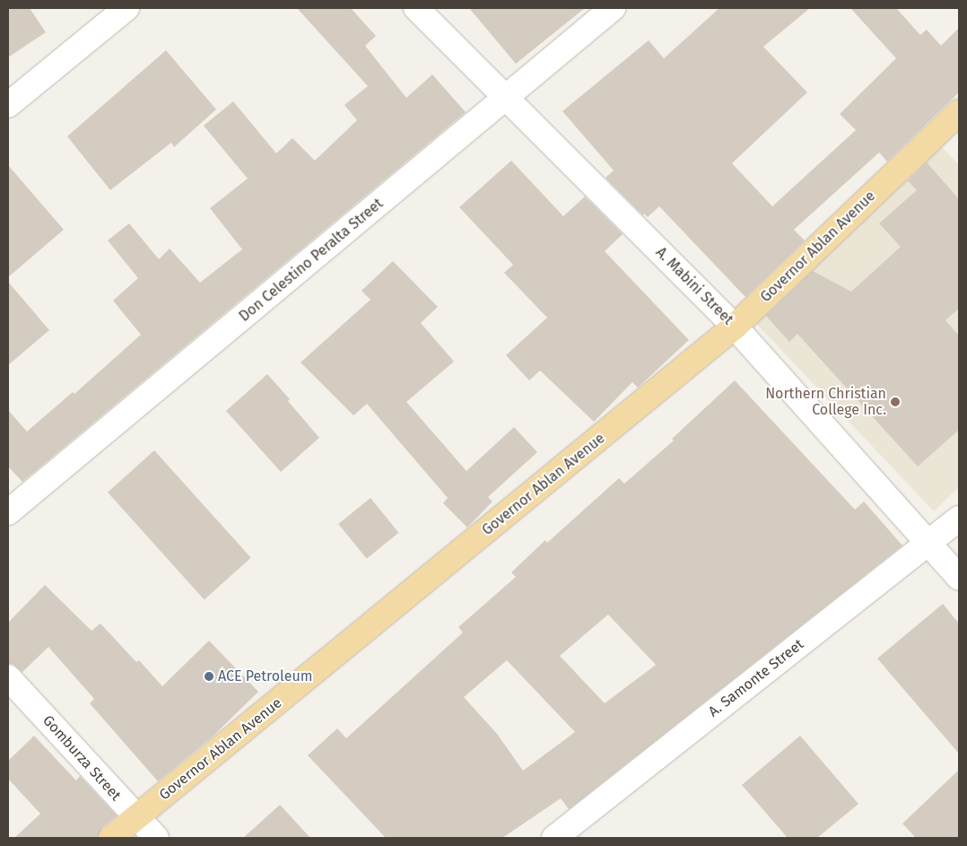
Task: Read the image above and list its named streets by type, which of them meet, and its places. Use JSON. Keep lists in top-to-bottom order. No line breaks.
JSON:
{"streets":{"main road":["Governor Ablan Avenue"],"street":["Don Celestino Peralta Street","A. Mabini Street","A. Samonte Street","Gomburza Street"]},"crossings":[["Governor Ablan Avenue","A. Mabini Street"],["Governor Ablan Avenue","Gomburza Street"],["Don Celestino Peralta Street","A. Mabini Street"],["A. Mabini Street","A. Samonte Street"]],"places":["Northern Christian College Inc.","ACE Petroleum"]}
